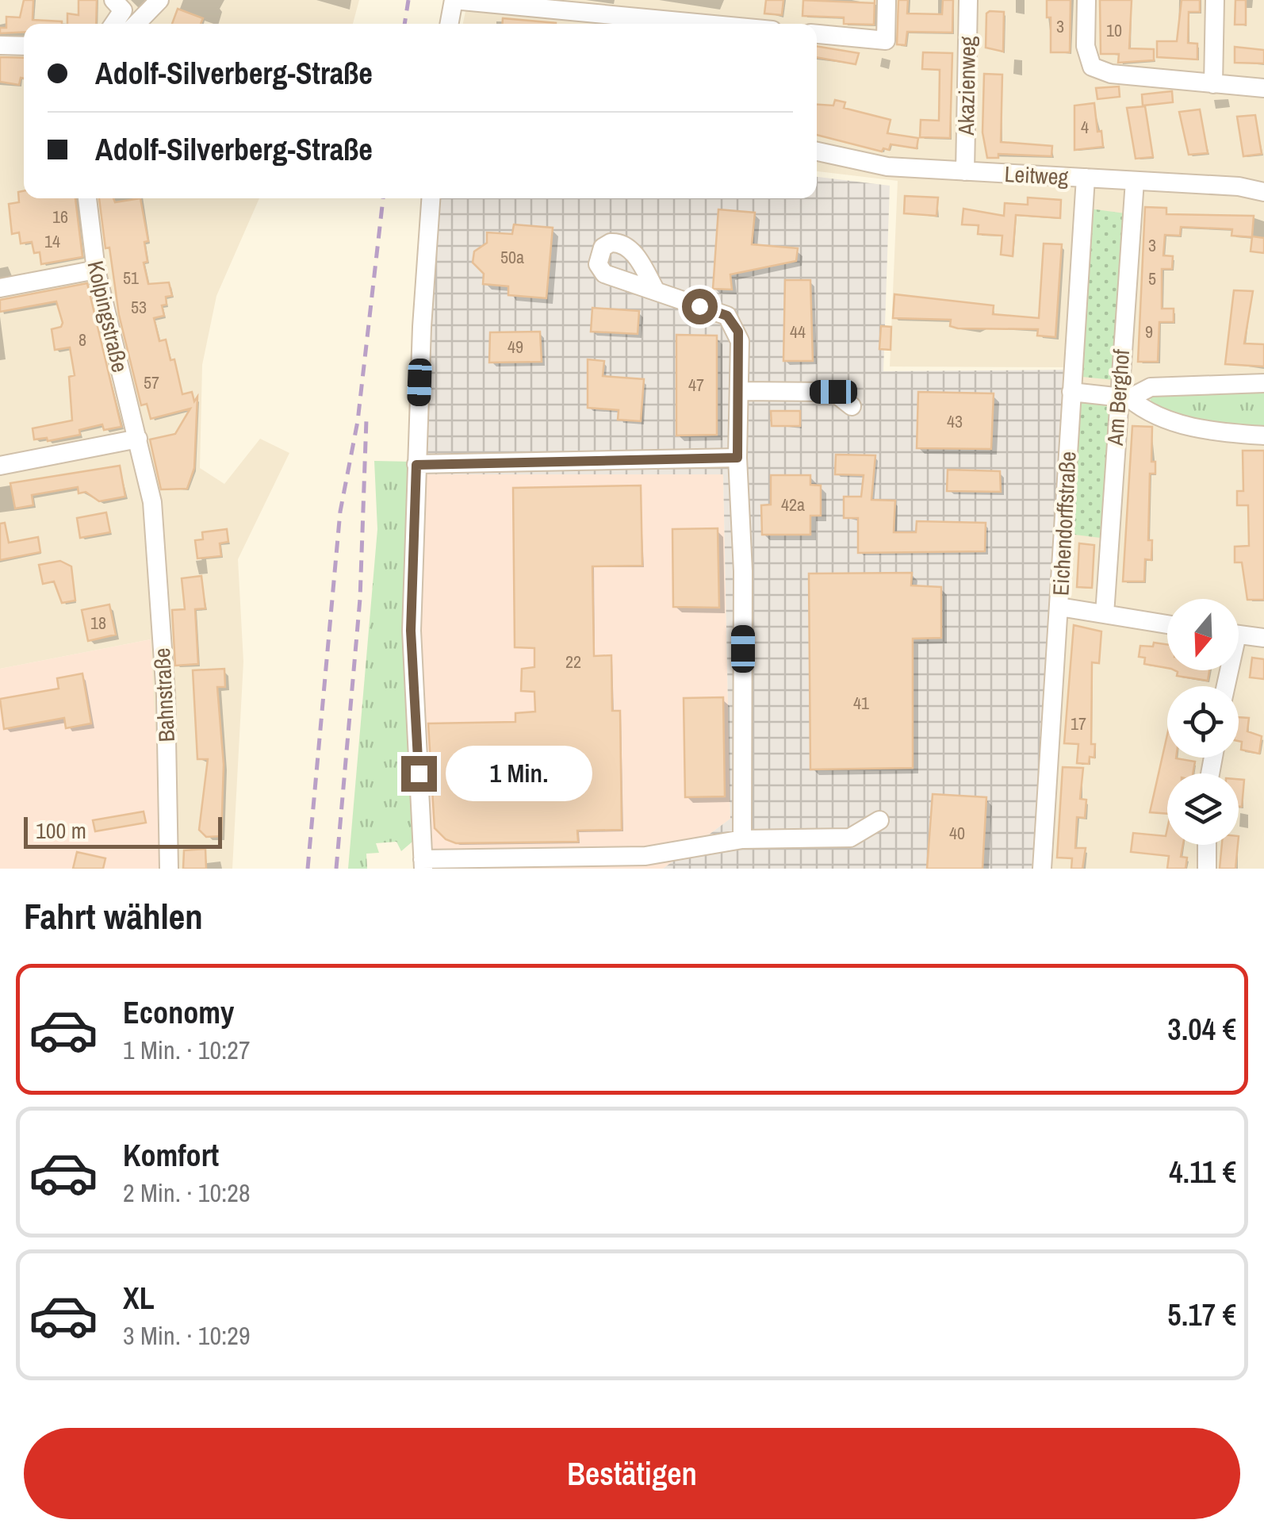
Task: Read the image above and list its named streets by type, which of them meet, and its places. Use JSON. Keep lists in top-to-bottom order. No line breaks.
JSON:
{"streets":{"street":["Akazienweg","Leitweg","Kolpingstraße","Am Berghof","Eichendorffstraße","Bahnstraße"]},"crossings":[["Akazienweg","Leitweg"],["Leitweg","Am Berghof"],["Leitweg","Eichendorffstraße"],["Kolpingstraße","Bahnstraße"]],"house_numbers":["3","10","4","16","14","3","50a","51","5","53","44","9","8","49","57","47","43","42a","18","22","41","17","40"],"scale_bar":"100 m","north":"bottom","page":{"banner":["Adolf-Silverberg-Straße","Adolf-Silverberg-Straße"],"bubble":"1 Min.","scale":"100 m","heading":"Fahrt wählen","list":[{"name":"Economy","note":"1 Min. · 10:27","value":"3.04 €"},{"name":"Komfort","note":"2 Min. · 10:28","value":"4.11 €"},{"name":"XL","note":"3 Min. · 10:29","value":"5.17 €"}],"buttons":"Bestätigen"}}
